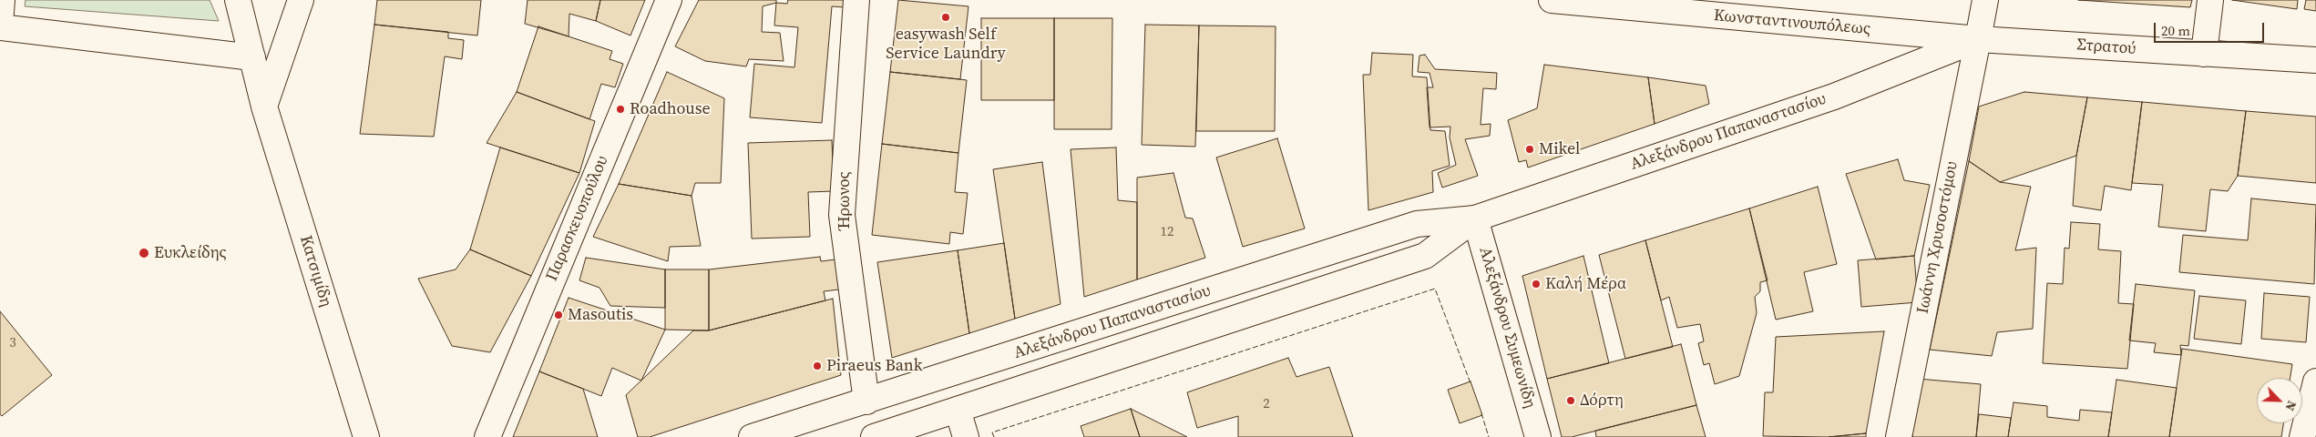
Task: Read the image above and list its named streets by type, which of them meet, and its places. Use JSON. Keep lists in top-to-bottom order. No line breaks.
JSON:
{"streets":{"main road":["Κωνσταντινουπόλεως","Στρατού","Αλεξάνδρου Παπαναστασίου","Ήρωνος","Παρασκευοπούλου","Ιωάννη Χρυσοστόμου","Κατσιμίδη","Αλεξάνδρου Συμεωνίδη"]},"crossings":[["Κωνσταντινουπόλεως","Στρατού"],["Κωνσταντινουπόλεως","Αλεξάνδρου Παπαναστασίου"],["Κωνσταντινουπόλεως","Ιωάννη Χρυσοστόμου"],["Στρατού","Αλεξάνδρου Παπαναστασίου"],["Στρατού","Ιωάννη Χρυσοστόμου"],["Αλεξάνδρου Παπαναστασίου","Ήρωνος"],["Αλεξάνδρου Παπαναστασίου","Ιωάννη Χρυσοστόμου"],["Αλεξάνδρου Παπαναστασίου","Αλεξάνδρου Συμεωνίδη"]],"places":["easywash Self Service Laundry","Roadhouse","Mikel","Ευκλείδης","Καλή Μέρα","Masoutis","Piraeus Bank","Δόρτη"],"house_numbers":["12","3","2"],"scale_bar":"20 m","north":"bottom right"}
